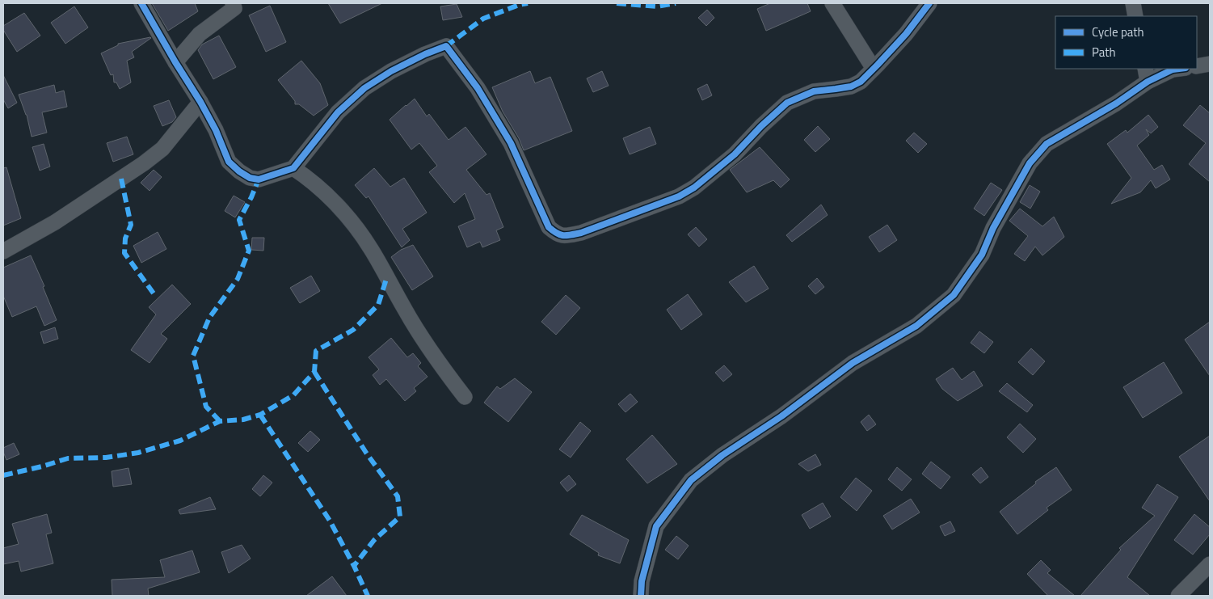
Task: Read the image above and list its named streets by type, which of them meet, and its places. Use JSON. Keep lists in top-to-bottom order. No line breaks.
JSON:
{"legend":["Cycle path","Path"]}
